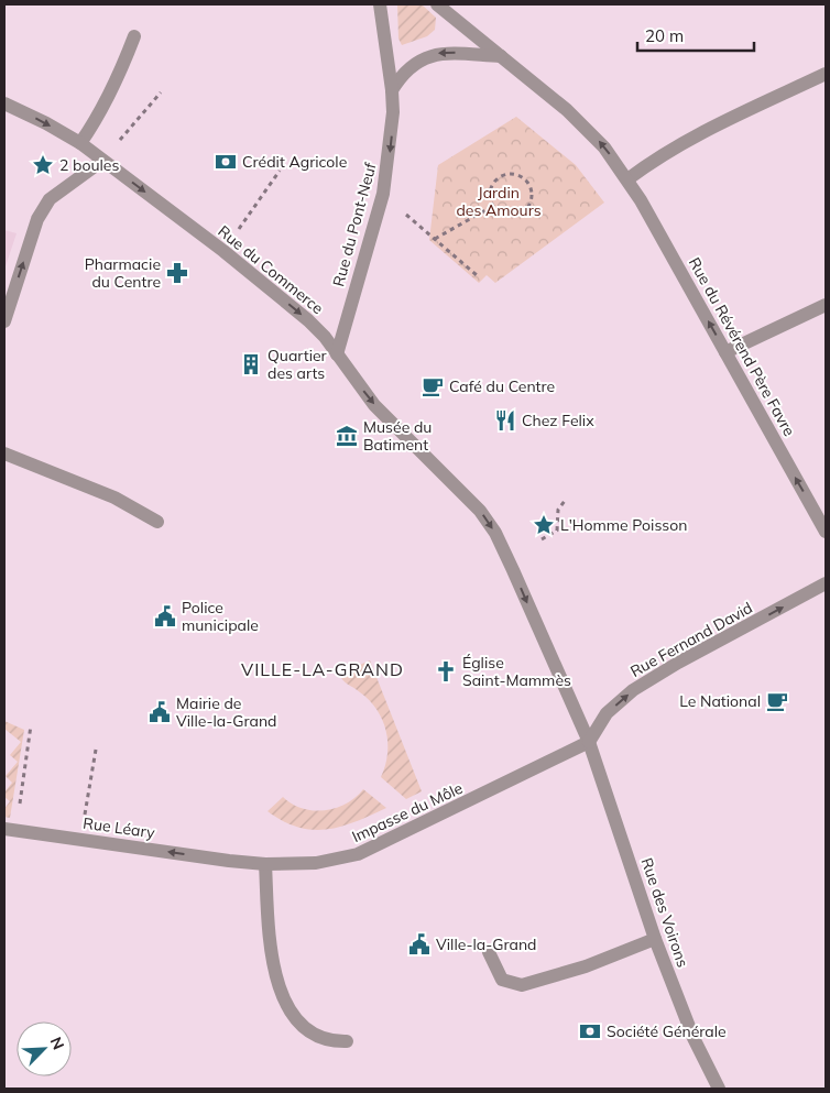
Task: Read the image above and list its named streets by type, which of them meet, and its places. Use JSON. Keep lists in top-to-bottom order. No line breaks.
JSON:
{"streets":{"street":["Rue du Pont-Neuf","Rue du Commerce","Rue du Révérend Père Favre","Rue Fernand David","Impasse du Môle","Rue Léary","Rue des Voirons"]},"crossings":[["Rue du Pont-Neuf","Rue du Commerce"],["Rue du Commerce","Rue des Voirons"],["Rue Fernand David","Impasse du Môle"],["Rue Fernand David","Rue des Voirons"],["Impasse du Môle","Rue Léary"],["Impasse du Môle","Rue des Voirons"]],"one_way":["Rue du Commerce","Rue du Révérend Père Favre","Rue Fernand David","Rue Léary","Rue des Voirons"],"districts":["VILLE-LA-GRAND"],"parks":["Jardin des Amours"],"places":{"bank":["Crédit Agricole","Société Générale"],"place":["2 boules","L'Homme Poisson"],"pharmacy":["Pharmacie du Centre"],"building":["Quartier des arts"],"cafe":["Café du Centre","Le National"],"restaurant":["Chez Felix"],"museum":["Musée du Batiment"],"public building":["Police municipale","Mairie de Ville-la-Grand","Ville-la-Grand"],"church":["Église Saint-Mammès"]},"scale_bar":"20 m","north":"top right"}
